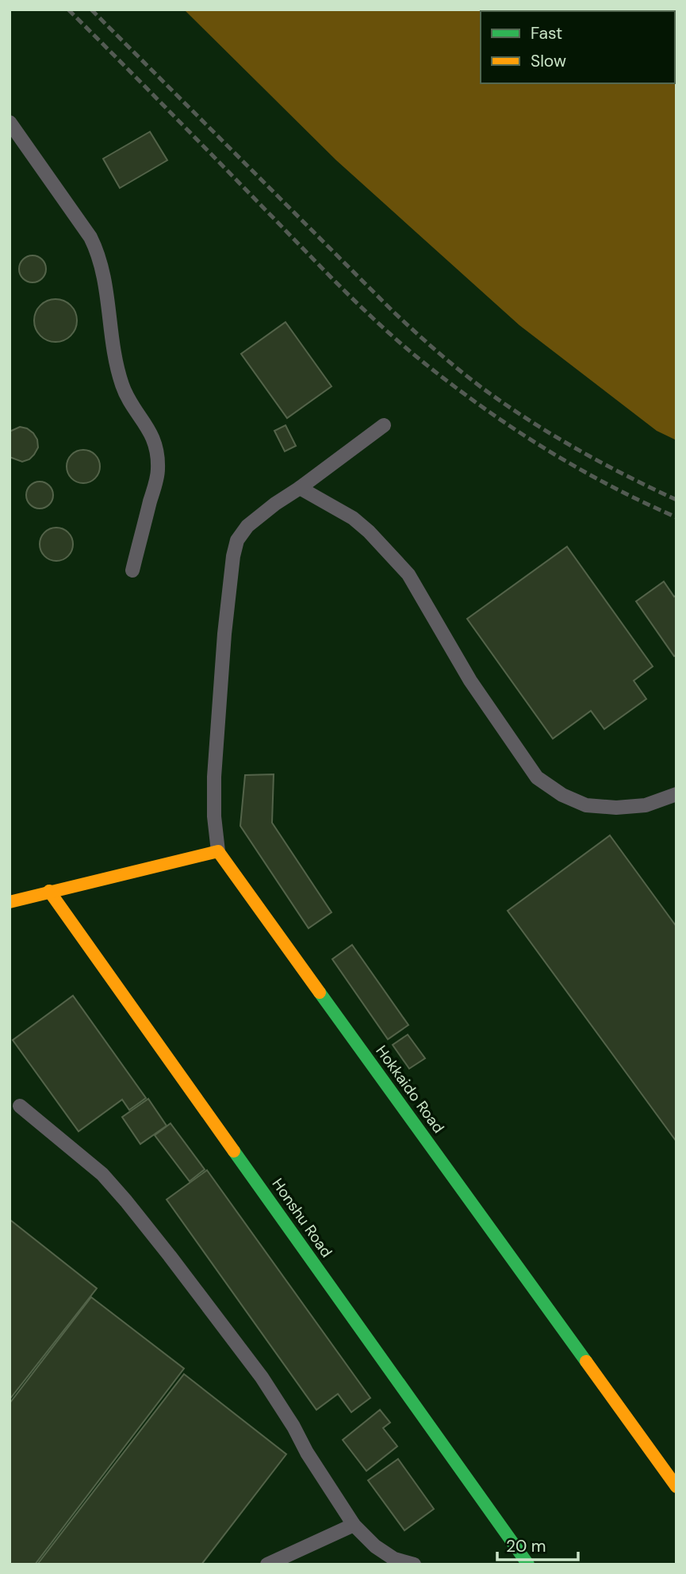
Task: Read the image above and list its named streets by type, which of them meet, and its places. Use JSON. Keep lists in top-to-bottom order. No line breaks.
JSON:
{"streets":{"street":["Hokkaido Road","Honshu Road"]},"legend":["Fast","Slow"],"scale_bar":"20 m"}
